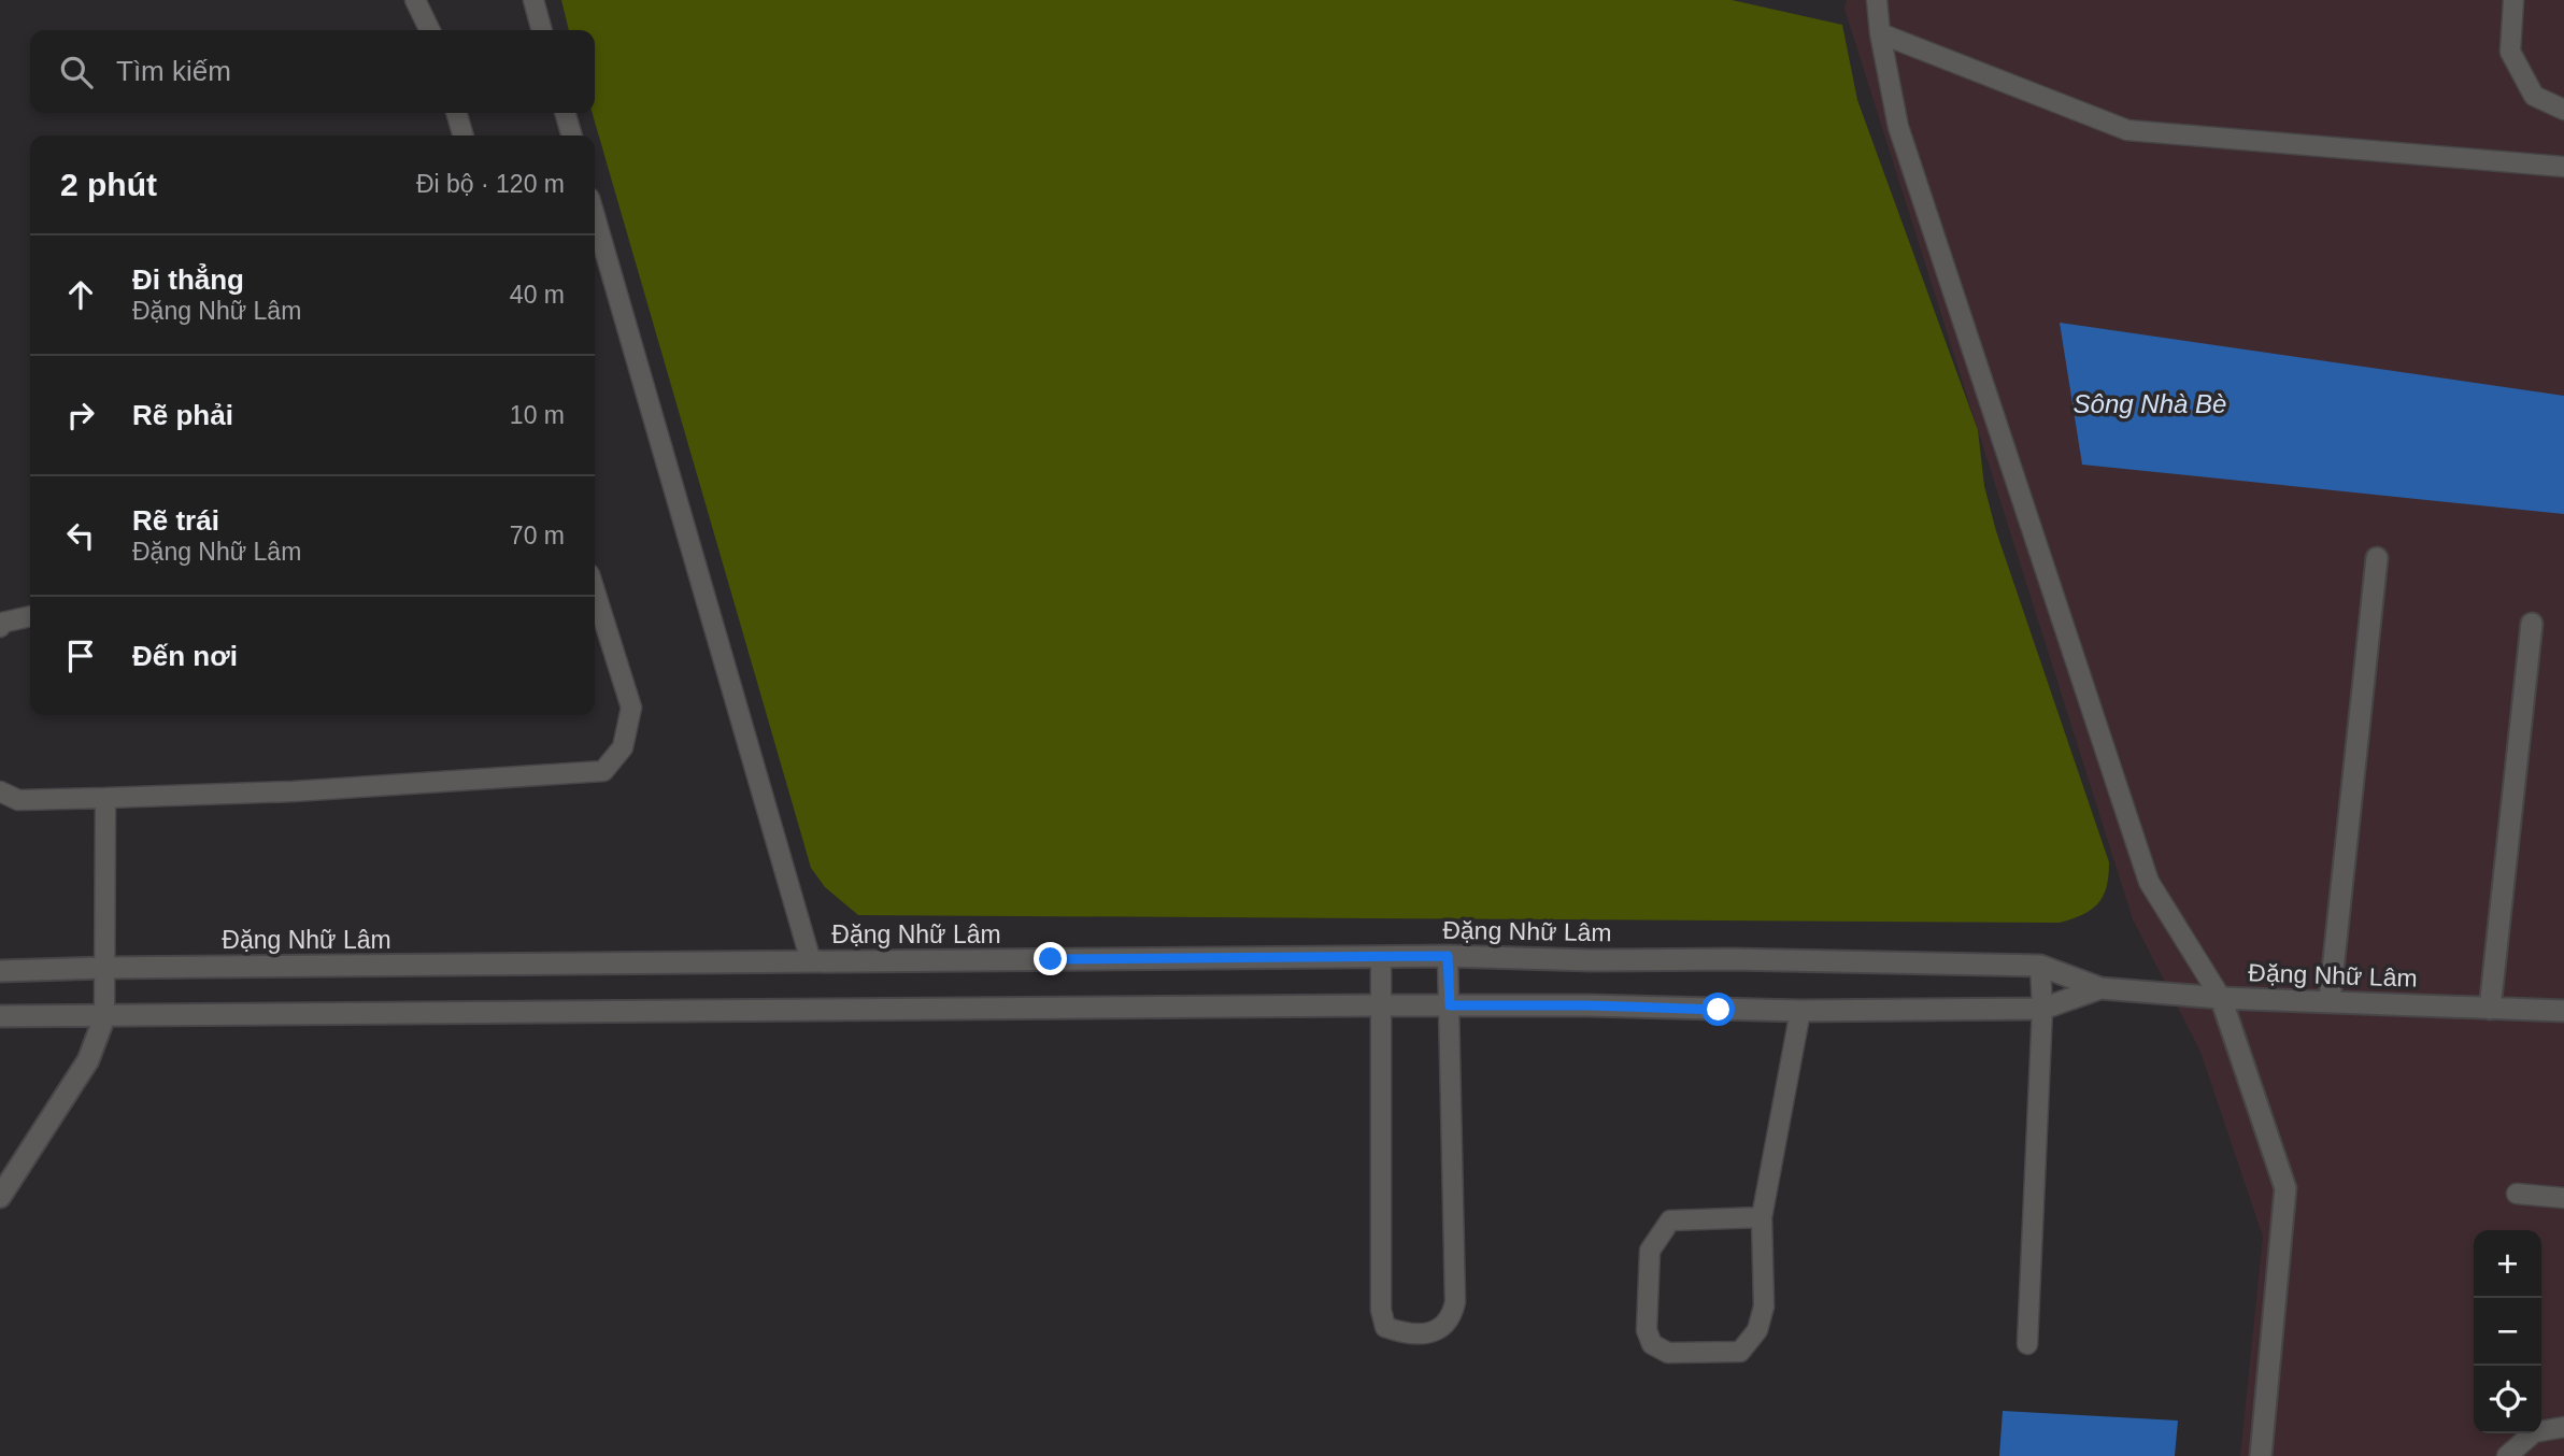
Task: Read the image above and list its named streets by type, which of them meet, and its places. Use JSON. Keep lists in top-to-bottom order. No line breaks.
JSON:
{"streets":{"street":["Đặng Nhữ Lâm"]},"water":["Sông Nhà Bè"],"page":{"search":"Tìm kiếm","heading":["2 phút","Đi bộ · 120 m"],"list":[["Đi thẳng","Đặng Nhữ Lâm","40 m"],["Rẽ phải","10 m"],["Rẽ trái","Đặng Nhữ Lâm","70 m"],"Đến nơi"],"map_buttons":["+","−"]}}
